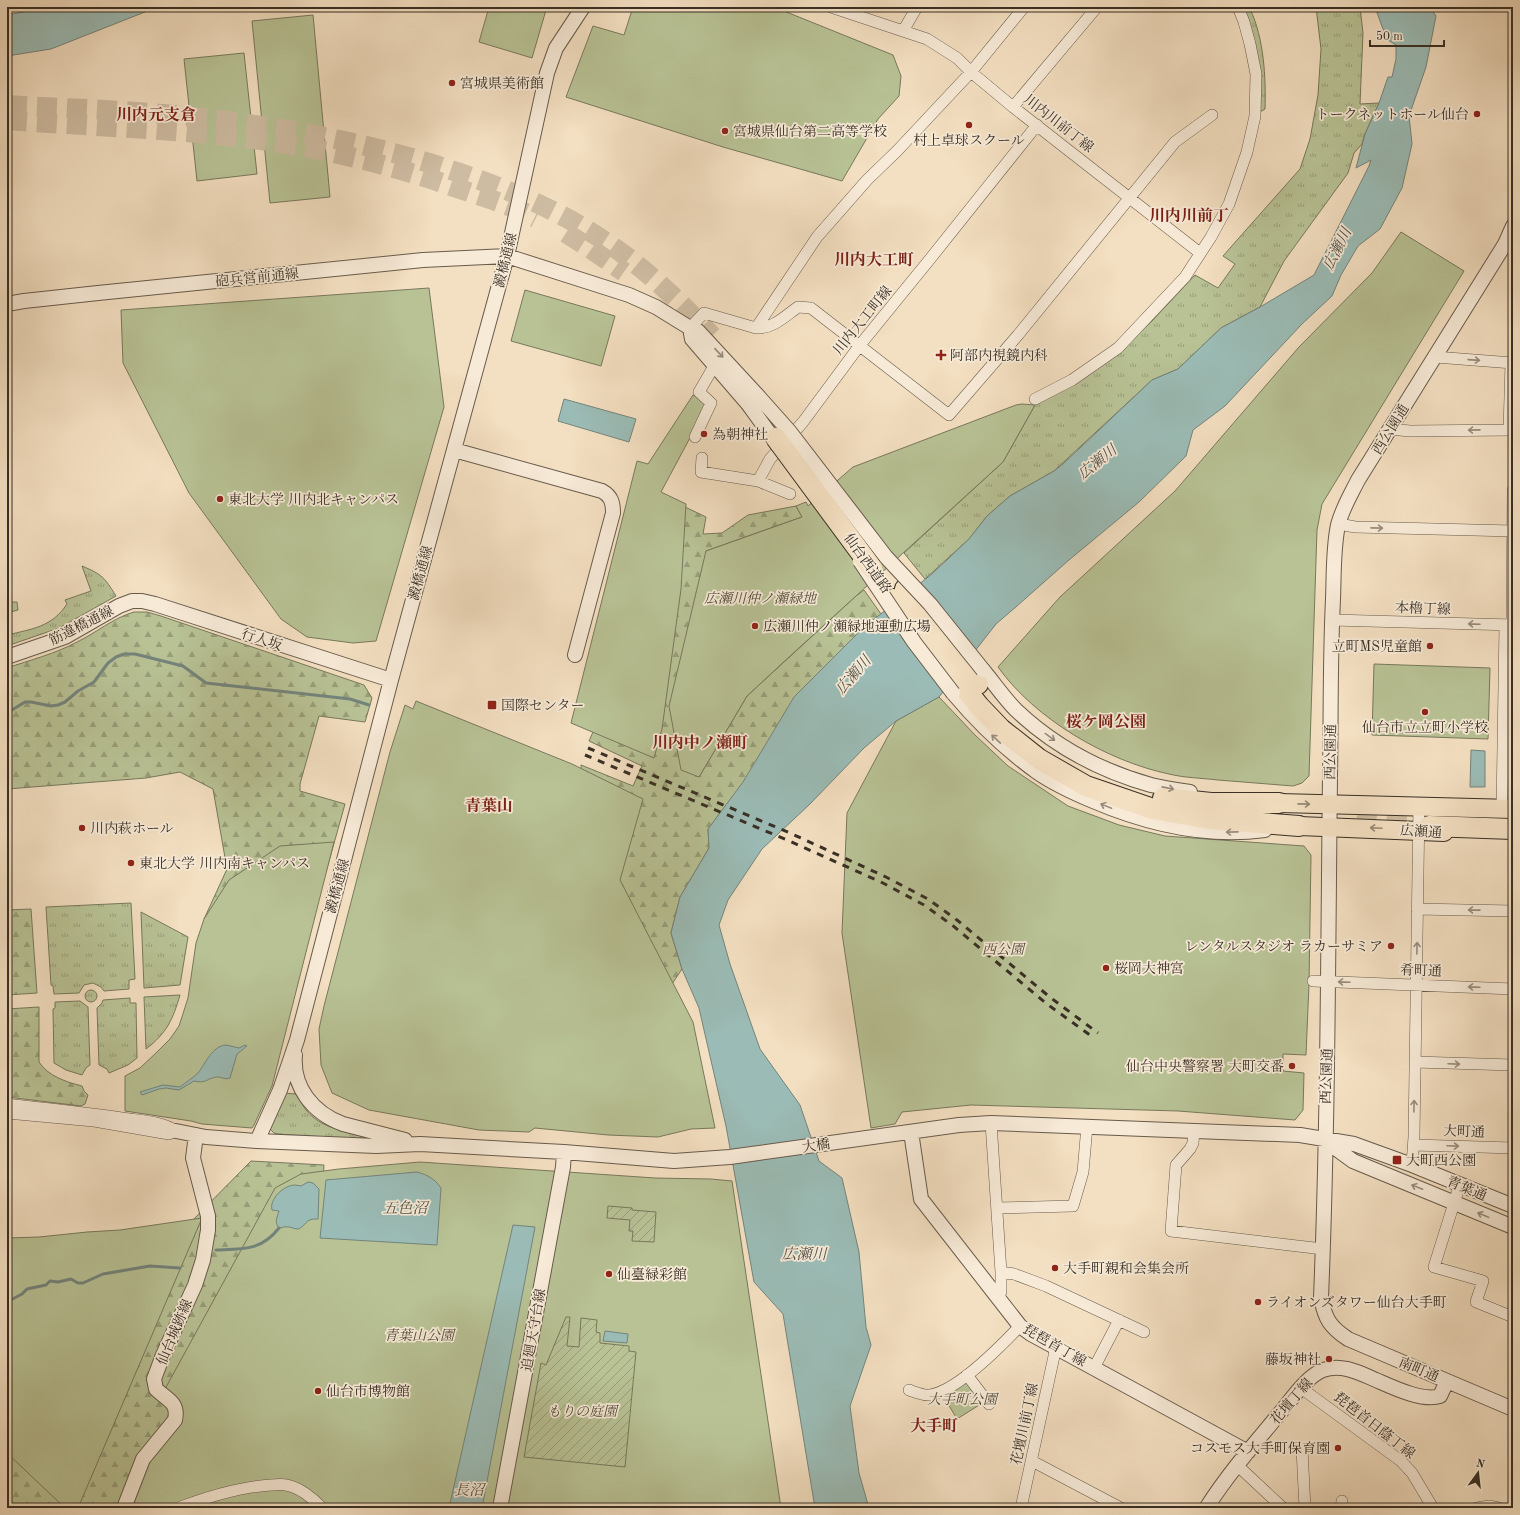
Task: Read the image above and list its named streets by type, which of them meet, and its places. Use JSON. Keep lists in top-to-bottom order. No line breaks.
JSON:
{"streets":{"highway":["仙台西道路","広瀬通"],"street":["川内川前丁線","澱橋通線","砲兵営前通線","川内大工町線","西公園通","本櫓丁線","筋違橋通線","行人坂","肴町通","大町通","大橋","青葉通","追廻天守台線","仙台城跡線","琵琶首丁線","南町通","花壇丁線","花壇川前丁線","琵琶首日蔭丁線"]},"crossings":[["川内川前丁線","川内大工町線"],["澱橋通線","砲兵営前通線"],["澱橋通線","行人坂"],["西公園通","本櫓丁線"],["西公園通","広瀬通"],["西公園通","肴町通"],["西公園通","青葉通"],["西公園通","南町通"],["筋違橋通線","行人坂"],["大橋","青葉通"],["大橋","追廻天守台線"],["大橋","琵琶首丁線"],["琵琶首丁線","花壇丁線"],["琵琶首丁線","花壇川前丁線"],["南町通","花壇丁線"],["花壇丁線","琵琶首日蔭丁線"]],"districts":["川内元支倉","川内川前丁","川内大工町","桜ケ岡公園","川内中ノ瀬町","青葉山","大手町"],"water":["広瀬川","五色沼","長沼"],"parks":["広瀬川仲ノ瀬緑地","西公園","青葉山公園","大手町公園","もりの庭園"],"places":{"other":["宮城県美術館","トークネットホール仙台","村上卓球スクール","宮城県仙台第二高等学校","為朝神社","東北大学 川内北キャンパス","広瀬川仲ノ瀬緑地運動広場","立町MS児童館","仙台市立立町小学校","川内萩ホール","東北大学 川内南キャンパス","レンタルスタジオ ラカーサミア","桜岡大神宮","仙台中央警察署 大町交番","大手町親和会集会所","仙臺緑彩館","ライオンズタワー仙台大手町","藤坂神社","仙台市博物館","コスモス大手町保育園"],"health":["阿部内視鏡内科"],"transit":["国際センター","大町西公園"]},"scale_bar":"50 m","north":"top"}
